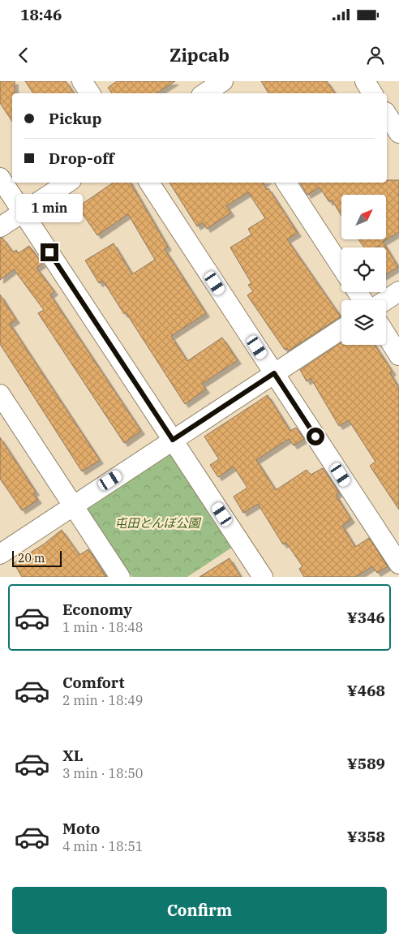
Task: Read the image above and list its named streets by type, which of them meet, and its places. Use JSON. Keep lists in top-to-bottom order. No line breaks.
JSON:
{"parks":["屯田とんぼ公園"],"scale_bar":"20 m","north":"top right","page":{"status":"18:46","header":"Zipcab","banner":["Pickup","Drop-off"],"bubble":"1 min","scale":"20 m","list":[{"name":"Economy","note":"1 min · 18:48","value":"¥346"},{"name":"Comfort","note":"2 min · 18:49","value":"¥468"},{"name":"XL","note":"3 min · 18:50","value":"¥589"},{"name":"Moto","note":"4 min · 18:51","value":"¥358"}],"buttons":"Confirm"}}
